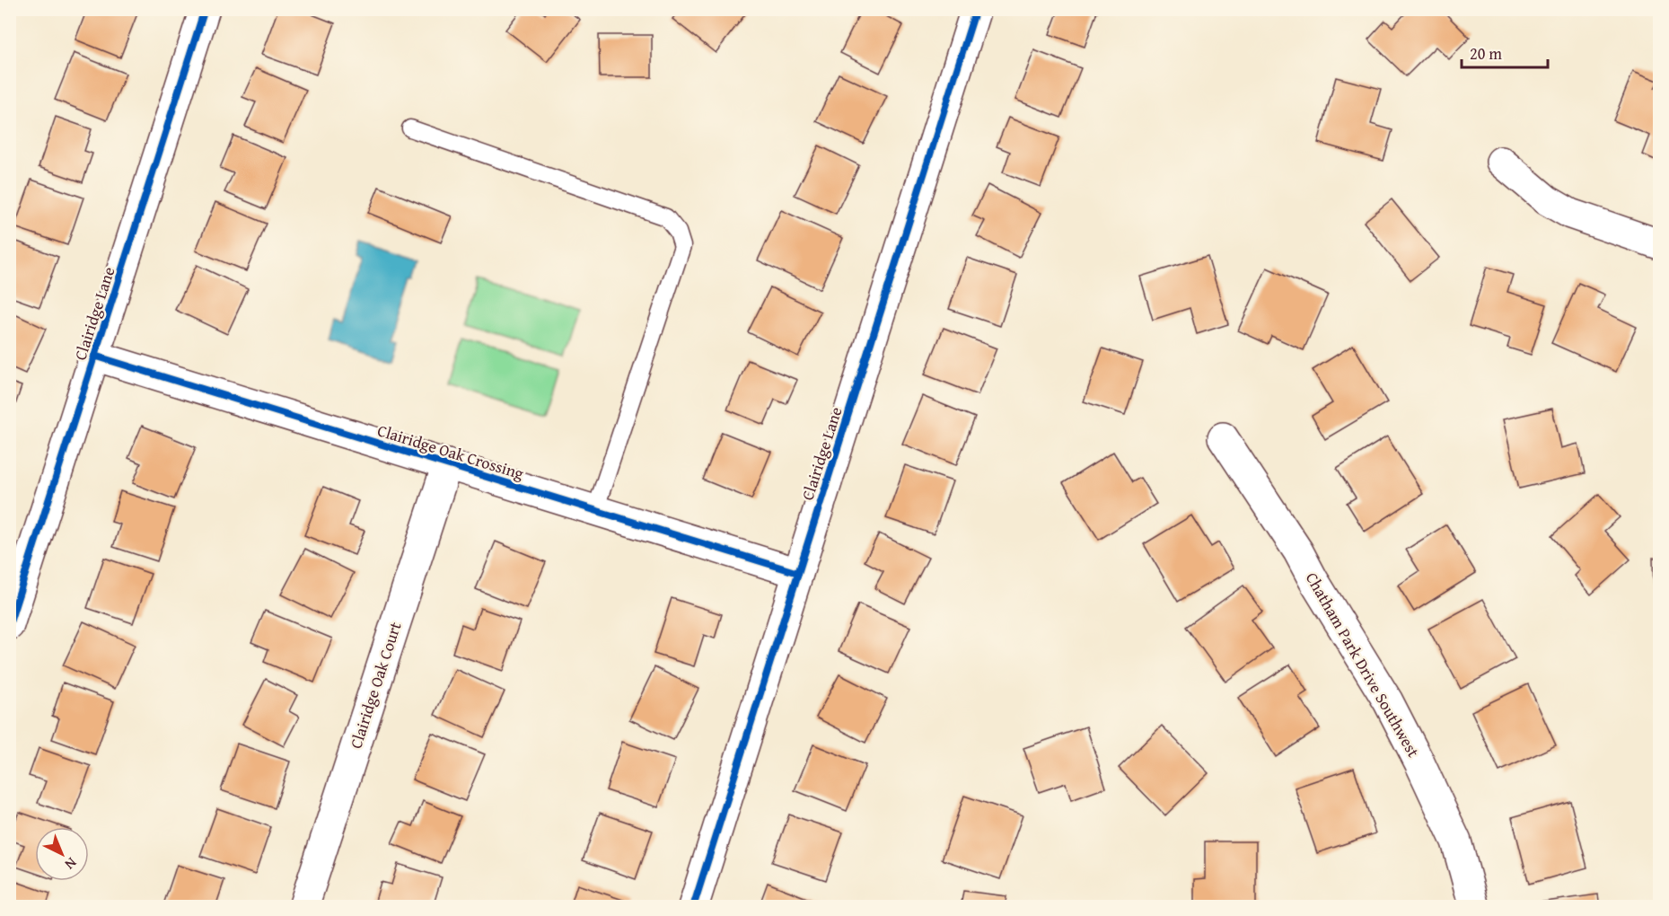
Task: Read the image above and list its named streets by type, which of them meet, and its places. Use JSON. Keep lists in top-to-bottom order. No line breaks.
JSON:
{"streets":{"street":["Clairidge Lane","Clairidge Oak Crossing","Chatham Park Drive Southwest","Clairidge Oak Court"]},"crossings":[["Clairidge Lane","Clairidge Oak Crossing"],["Clairidge Oak Crossing","Clairidge Oak Court"]],"scale_bar":"20 m","north":"bottom right"}
